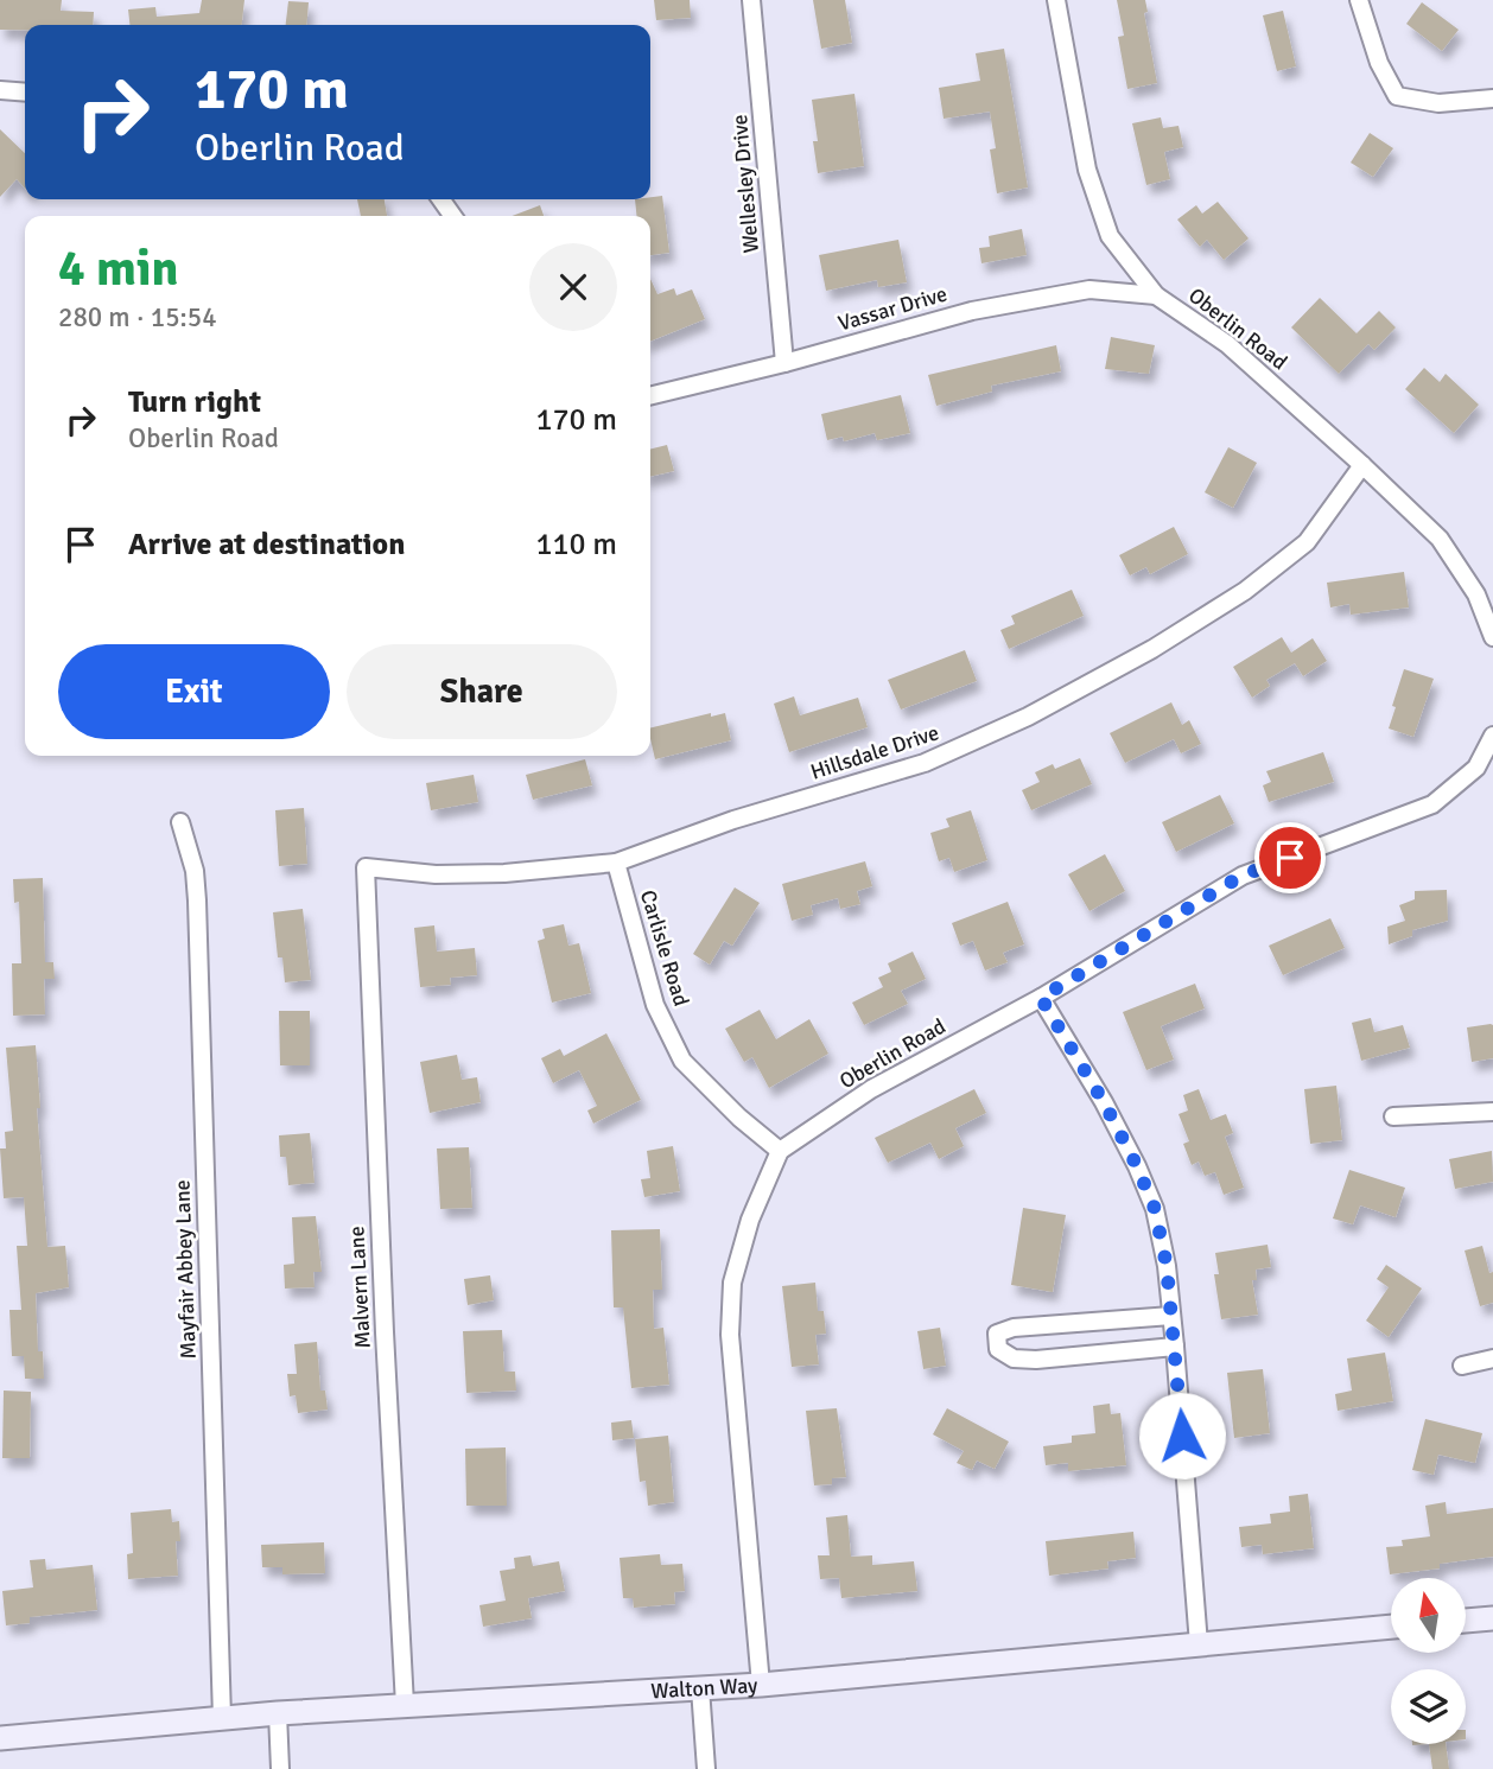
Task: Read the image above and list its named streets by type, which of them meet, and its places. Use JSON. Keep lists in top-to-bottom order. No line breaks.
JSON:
{"streets":{"main road":["Walton Way"],"street":["Wellesley Drive","Vassar Drive","Oberlin Road","Hillsdale Drive","Carlisle Road","Mayfair Abbey Lane","Malvern Lane"]},"crossings":[["Wellesley Drive","Vassar Drive"],["Vassar Drive","Oberlin Road"],["Oberlin Road","Hillsdale Drive"],["Oberlin Road","Carlisle Road"],["Hillsdale Drive","Carlisle Road"],["Hillsdale Drive","Malvern Lane"],["Mayfair Abbey Lane","Walton Way"],["Malvern Lane","Walton Way"]],"north":"top","page":{"turn":["170 m","Oberlin Road"],"heading":["4 min","280 m · 15:54"],"list":[{"name":"Turn right","note":"Oberlin Road","value":"170 m"},{"name":"Arrive at destination","value":"110 m"}],"buttons":["Exit","Share"]}}
